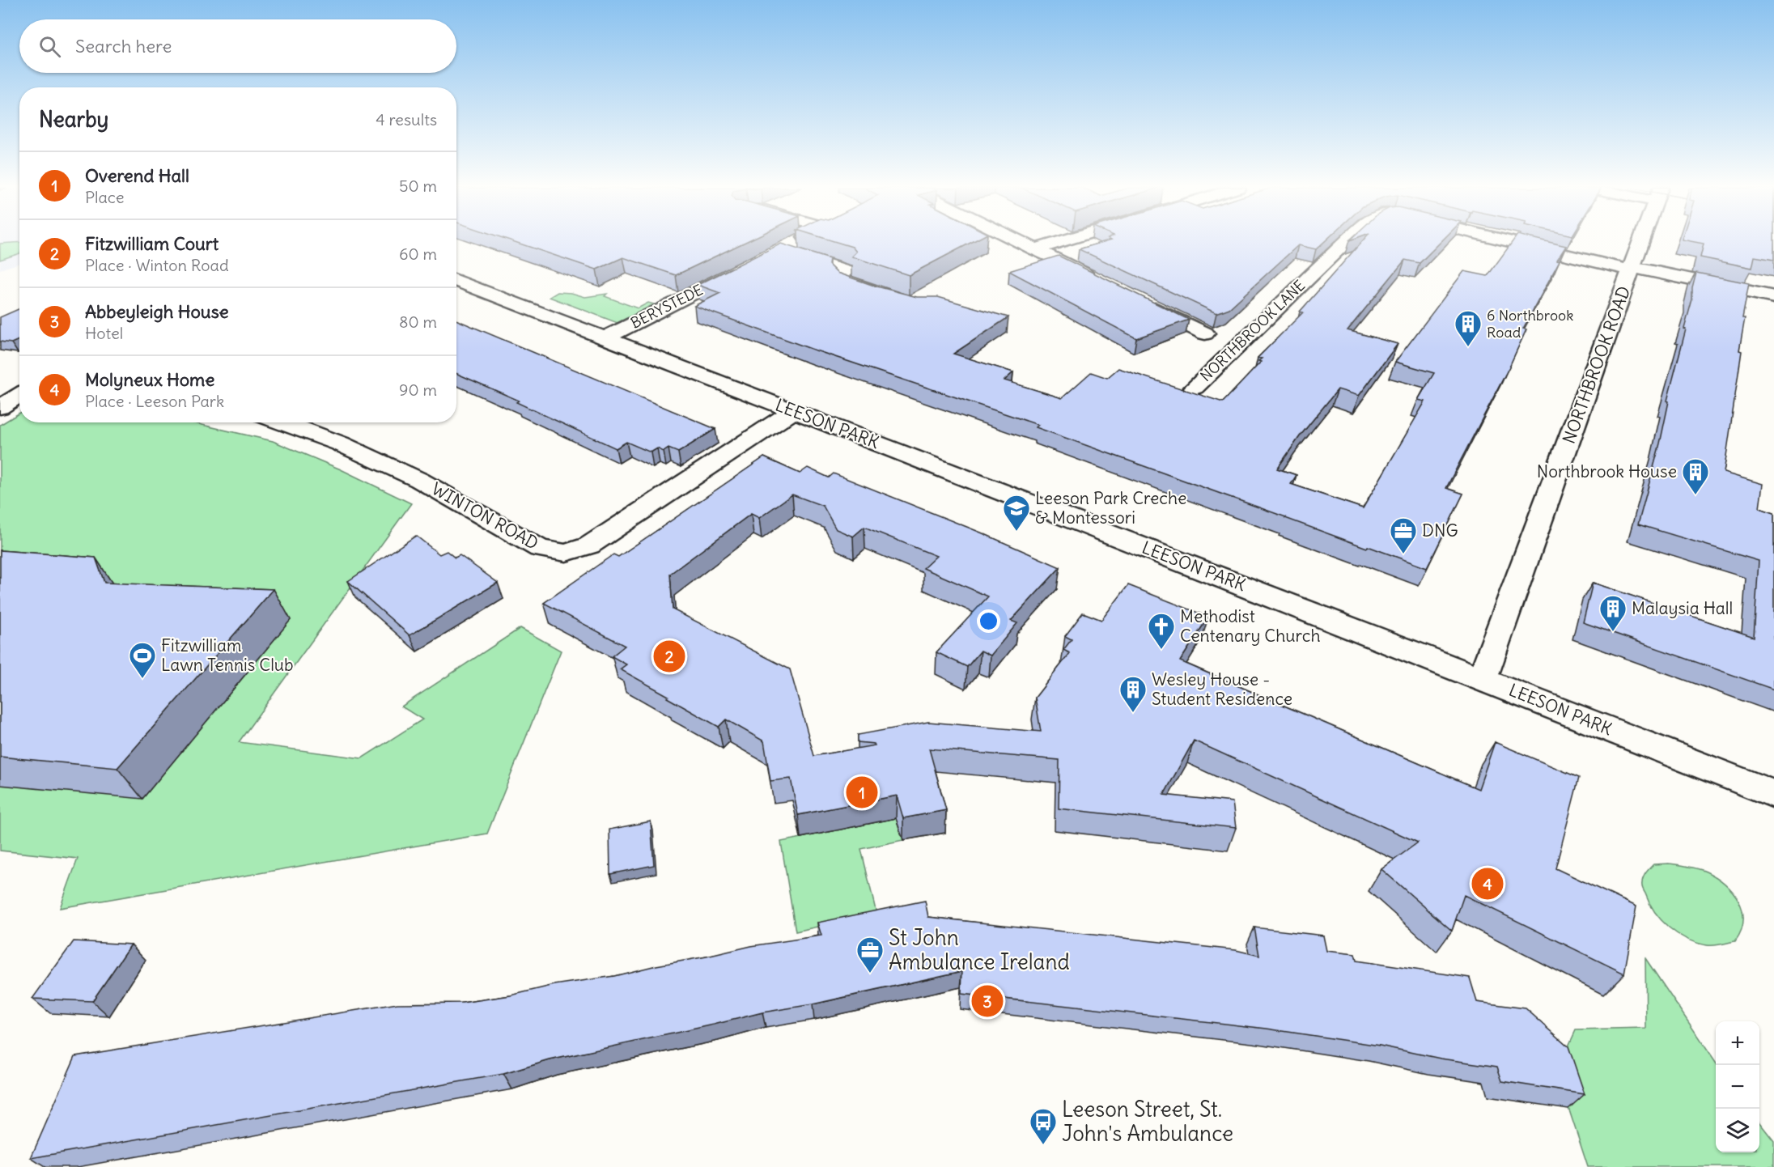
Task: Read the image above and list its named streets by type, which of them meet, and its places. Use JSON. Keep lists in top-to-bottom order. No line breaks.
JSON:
{"streets":{"street":["BERYSTEDE","NORTHBROOK LANE","NORTHBROOK ROAD","LEESON PARK","WINTON ROAD"]},"crossings":[["BERYSTEDE","LEESON PARK"],["NORTHBROOK LANE","NORTHBROOK ROAD"],["NORTHBROOK ROAD","LEESON PARK"],["LEESON PARK","WINTON ROAD"]],"places":{"building":["6 Northbrook Road","Northbrook House","Malaysia Hall","Wesley House - Student Residence"],"school or university":["Leeson Park Creche & Montessori"],"office":["DNG","St John Ambulance Ireland"],"church":["Methodist Centenary Church"],"sports":["Fitzwilliam Lawn Tennis Club"],"bus stop":["Leeson Street, St. John's Ambulance"]},"page":{"search":"Search here","heading":["Nearby","4 results"],"list":[{"mark":"1","name":"Overend Hall","note":"Place","value":"50 m"},{"mark":"2","name":"Fitzwilliam Court","note":"Place · Winton Road","value":"60 m"},{"mark":"3","name":"Abbeyleigh House","note":"Hotel","value":"80 m"},{"mark":"4","name":"Molyneux Home","note":"Place · Leeson Park","value":"90 m"}],"pins":["2","1","4","3"],"map_buttons":["+","−"]}}
